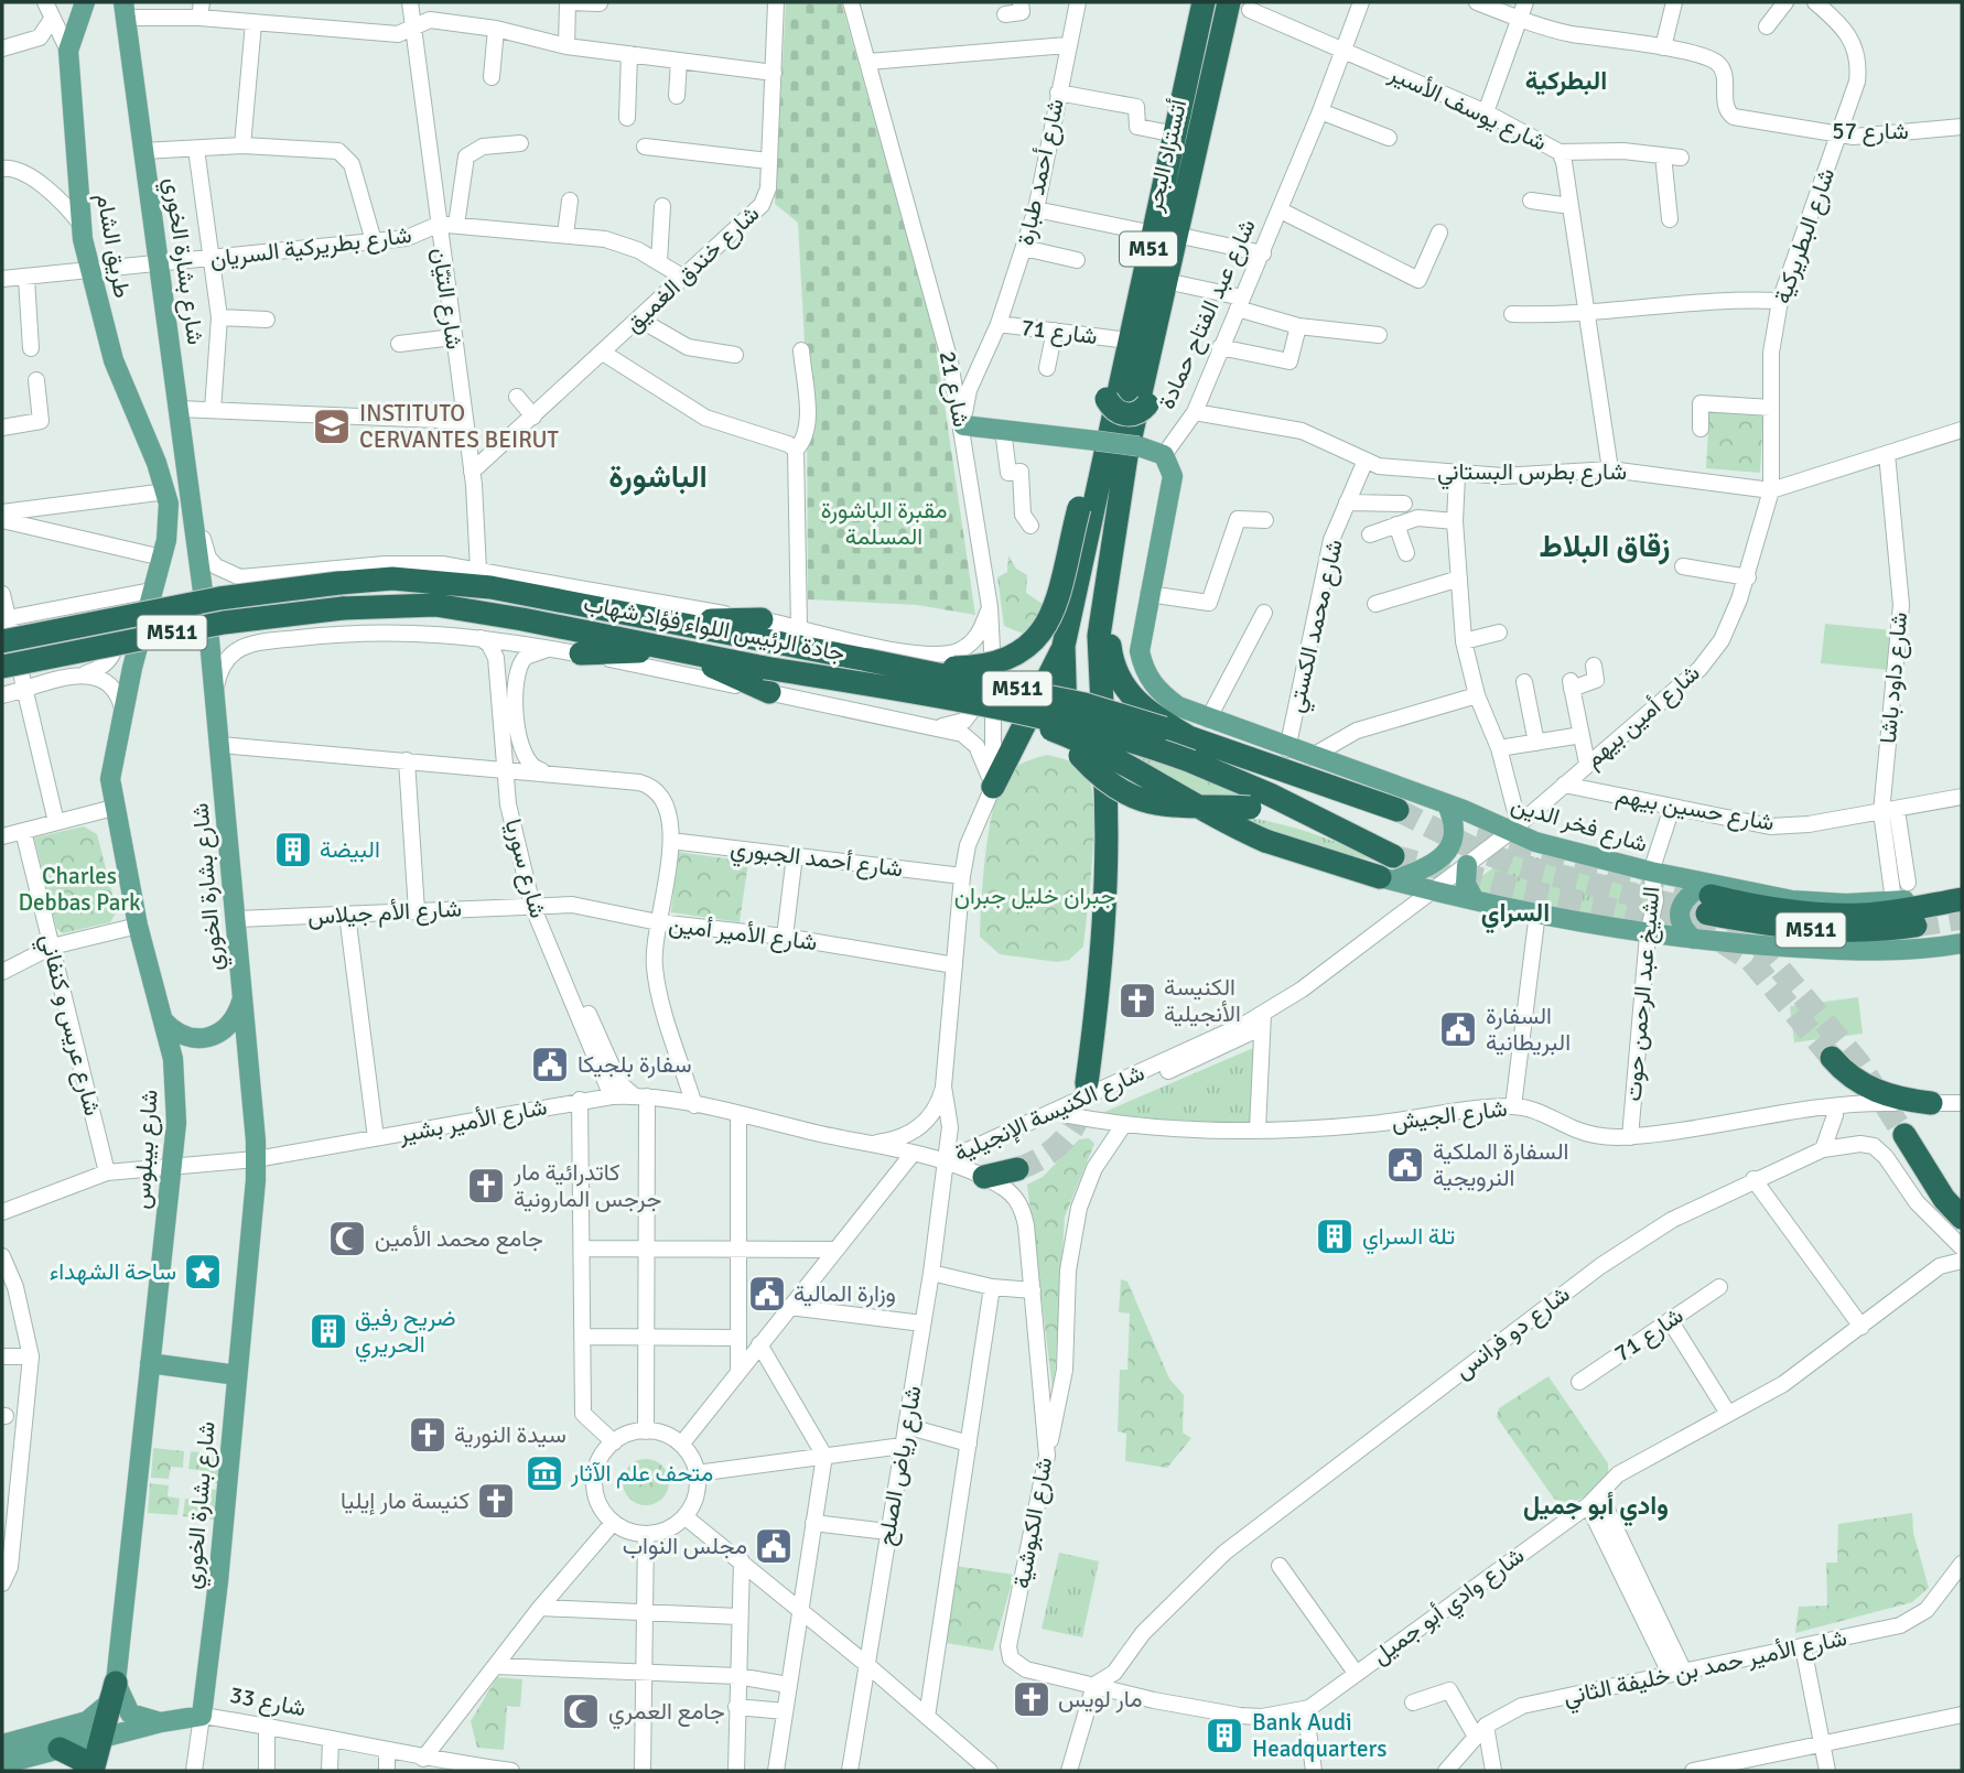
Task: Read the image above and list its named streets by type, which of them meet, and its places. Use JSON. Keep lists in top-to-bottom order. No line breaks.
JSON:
{"streets":{"highway":["أتستراد البحر","M51","جادة الرئيس اللواء فؤاد شهاب","M511"],"main road":["طريق الشام","شارع بشارة الخوري","شارع فخر الدين","شارع بيبلوس","شارع 33"],"street":["شارع يوسف الأسير","شارع 57","شارع أحمد طبارة","شارع البطريركية","شارع بطريركية السريان","شارع خندق الغميق","شارع التيّان","شارع عبد الفتاح حمادة","شارع 71","شارع 21","شارع بطرس البستاني","شارع محمد الكستي","شارع داود باشا","شارع أمين بيهم","شارع حسين بيهم","شارع أحمد الجبوري","شارع سوريا","شارع الأم جيلاس","شارع الأمير أمين","الشيخ عبد الرحمن حوت","شارع عريس و كنفاني","شارع الكنيسة الإنجيلية","شارع الجيش","شارع الأمير بشير","شارع دو فرانس","شارع رياض الصلح","شارع الكبوشية","شارع وادي أبو جميل","شارع الأمير حمد بن خليفة الثاني"]},"crossings":[["شارع يوسف الأسير","أتستراد البحر"],["شارع يوسف الأسير","شارع عبد الفتاح حمادة"],["شارع يوسف الأسير","شارع بطرس البستاني"],["شارع 57","شارع البطريركية"],["أتستراد البحر","M51"],["شارع أحمد طبارة","شارع 71"],["شارع أحمد طبارة","شارع 21"],["شارع البطريركية","شارع بطرس البستاني"],["شارع البطريركية","شارع أمين بيهم"],["طريق الشام","شارع بطريركية السريان"],["طريق الشام","شارع بيبلوس"],["شارع بطريركية السريان","شارع بشارة الخوري"],["شارع بطريركية السريان","شارع التيّان"],["M51","جادة الرئيس اللواء فؤاد شهاب"],["شارع بشارة الخوري","شارع الأم جيلاس"],["شارع بشارة الخوري","شارع الأمير بشير"],["شارع بشارة الخوري","شارع 33"],["شارع خندق الغميق","شارع التيّان"],["شارع عبد الفتاح حمادة","شارع بطرس البستاني"],["شارع بطرس البستاني","شارع محمد الكستي"],["شارع بطرس البستاني","شارع داود باشا"],["شارع بطرس البستاني","شارع أمين بيهم"],["شارع محمد الكستي","شارع فخر الدين"],["جادة الرئيس اللواء فؤاد شهاب","شارع فخر الدين"],["M511","شارع فخر الدين"],["شارع داود باشا","شارع حسين بيهم"],["شارع داود باشا","شارع فخر الدين"],["شارع أمين بيهم","شارع حسين بيهم"],["شارع أمين بيهم","شارع فخر الدين"],["شارع أمين بيهم","شارع الكنيسة الإنجيلية"],["شارع حسين بيهم","الشيخ عبد الرحمن حوت"],["شارع فخر الدين","الشيخ عبد الرحمن حوت"],["شارع فخر الدين","شارع الكنيسة الإنجيلية"],["شارع سوريا","شارع الأم جيلاس"],["شارع سوريا","شارع الأمير أمين"],["شارع سوريا","شارع الأمير بشير"],["شارع الأم جيلاس","شارع الأمير أمين"],["الشيخ عبد الرحمن حوت","شارع الجيش"],["شارع عريس و كنفاني","شارع الأمير بشير"],["شارع الكنيسة الإنجيلية","شارع الجيش"],["شارع الكنيسة الإنجيلية","شارع الأمير بشير"],["شارع الكنيسة الإنجيلية","شارع رياض الصلح"],["شارع الأمير بشير","شارع بيبلوس"],["شارع الأمير بشير","شارع رياض الصلح"],["شارع الأمير بشير","شارع الكبوشية"],["شارع دو فرانس","شارع الكبوشية"],["شارع دو فرانس","شارع وادي أبو جميل"],["شارع الكبوشية","شارع وادي أبو جميل"]],"districts":["البطركية","الباشورة","زقاق البلاط","السراي","وادي أبو جميل"],"parks":["مقبرة الباشورة المسلمة","Charles Debbas Park","جبران خليل جبران"],"places":{"school or university":["INSTITUTO CERVANTES BEIRUT"],"building":["البيضة","تلة السراي","ضريح رفيق الحريري","Bank Audi Headquarters"],"church":["الكنيسة الأنجيلية","كاتدرائية مار جرجس المارونية","سيدة النورية","كنيسة مار إيليا","مار لويس"],"public building":["السفارة البريطانية","سفارة بلجيكا","السفارة الملكية النرويجية","وزارة المالية","مجلس النواب"],"mosque":["جامع محمد الأمين","جامع العمري"],"place":["ساحة الشهداء"],"museum":["متحف علم الآثار"]}}
